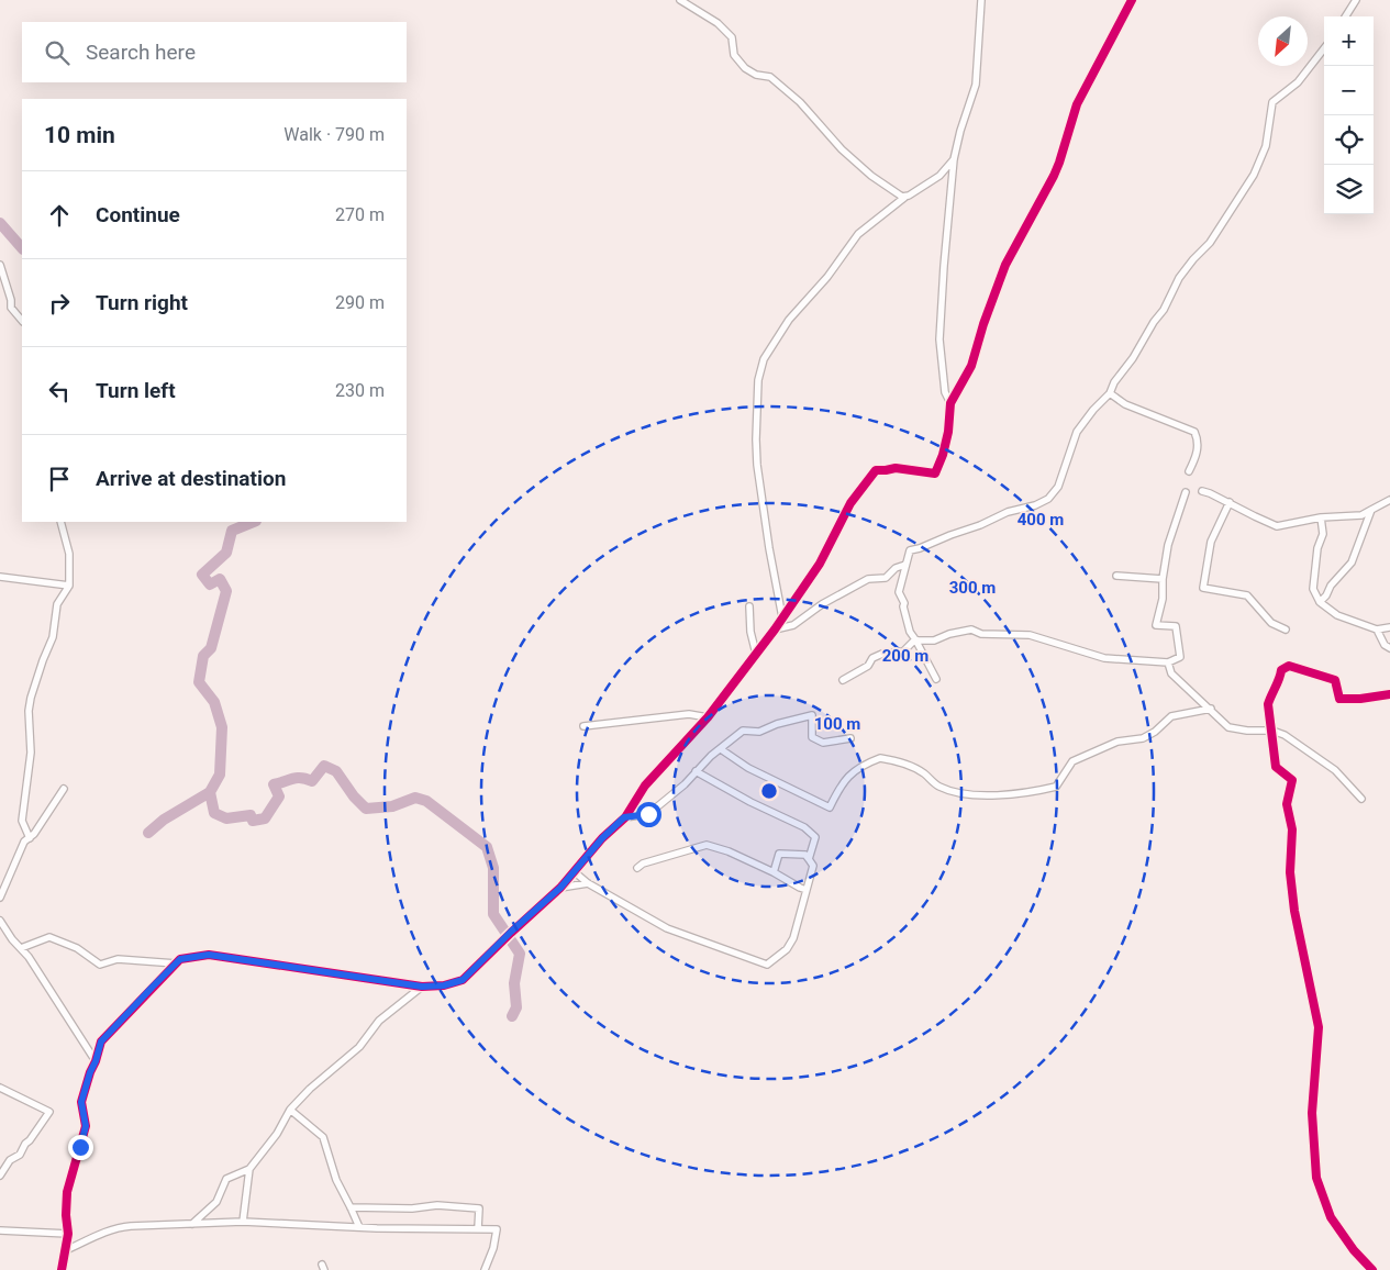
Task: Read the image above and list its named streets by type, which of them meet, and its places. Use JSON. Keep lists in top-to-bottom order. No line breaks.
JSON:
{"north":"bottom left","page":{"map_buttons":["+","−"],"search":"Search here","heading":["10 min","Walk · 790 m"],"list":[["Continue","270 m"],["Turn right","290 m"],["Turn left","230 m"],"Arrive at destination"]},"rings":["400 m","300 m","200 m","100 m"]}
